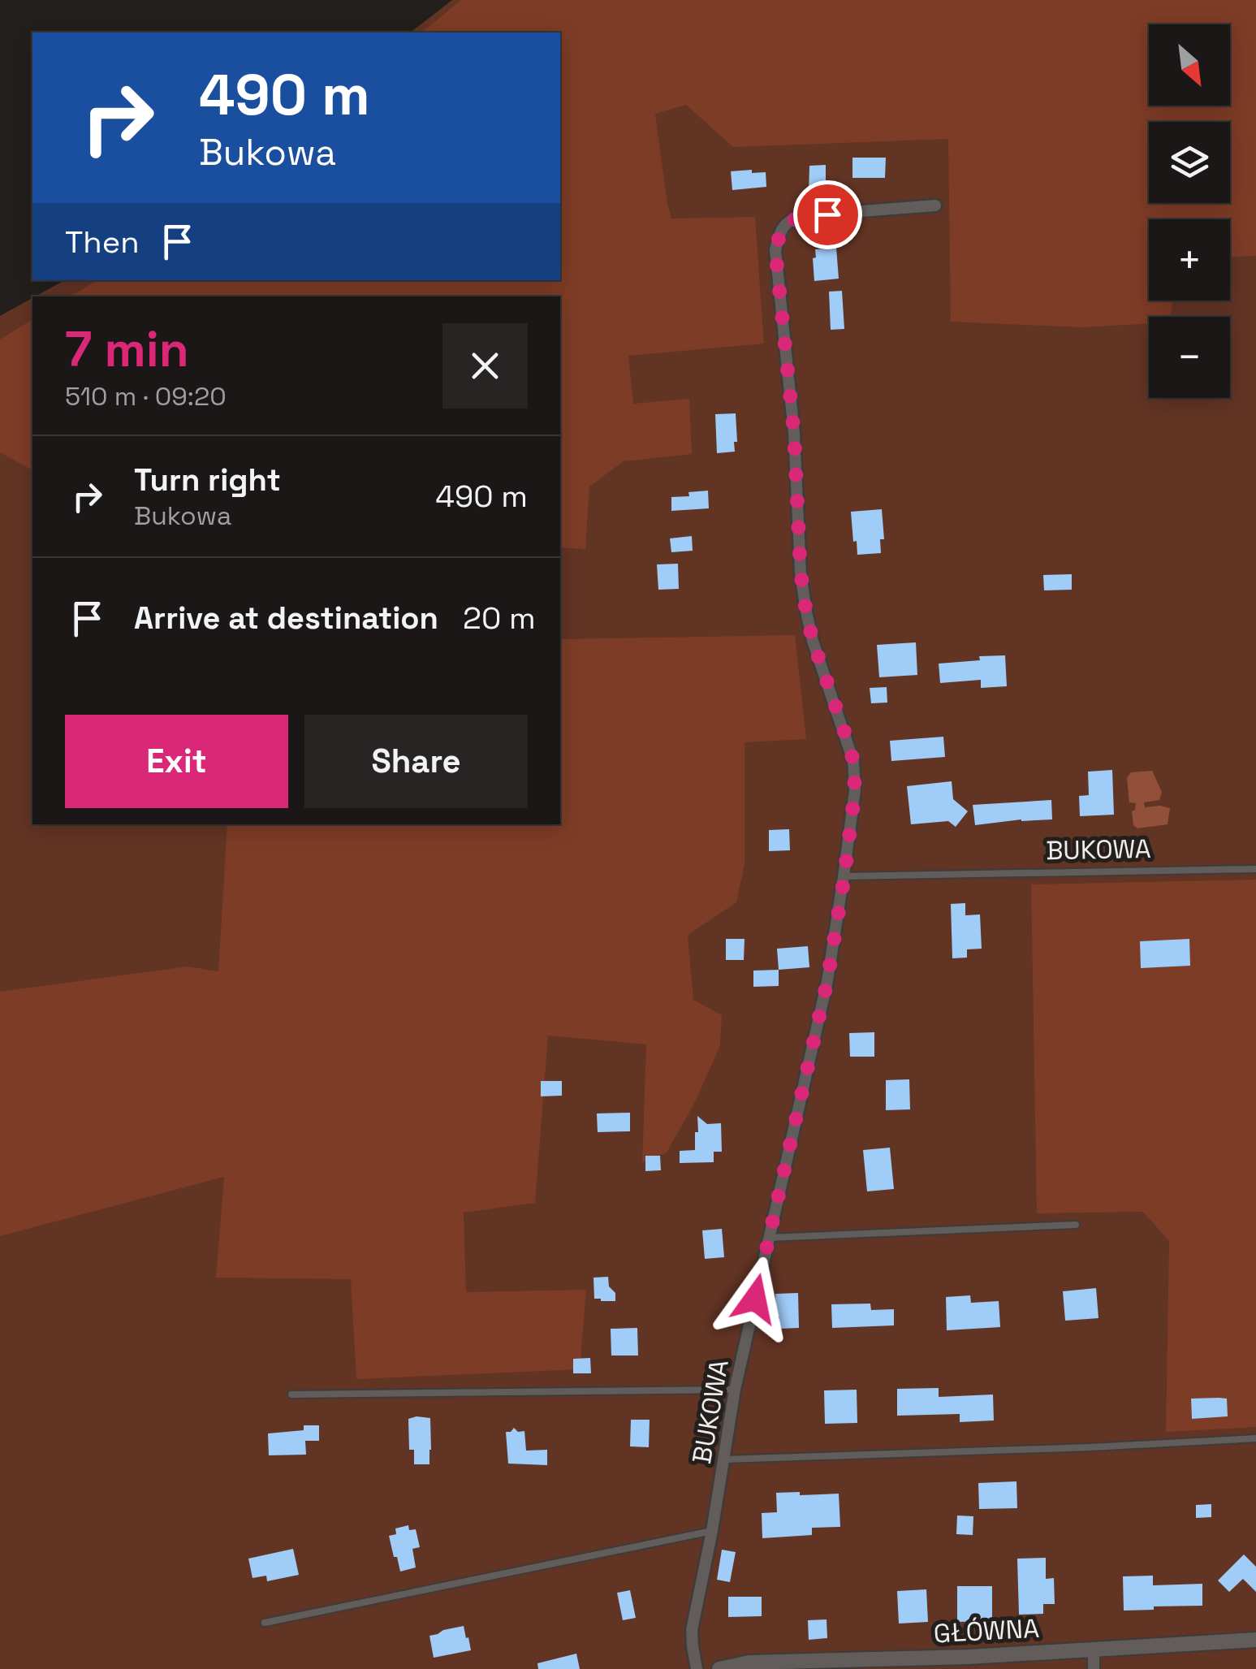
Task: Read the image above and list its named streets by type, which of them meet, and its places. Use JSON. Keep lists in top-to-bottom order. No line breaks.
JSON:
{"streets":{"street":["BUKOWA","GŁÓWNA"]},"north":"bottom right","page":{"map_buttons":["+","−"],"turn":["490 m","Bukowa"],"then":"Then","heading":["7 min","510 m · 09:20"],"list":[{"name":"Turn right","note":"Bukowa","value":"490 m"},{"name":"Arrive at destination","value":"20 m"}],"buttons":["Exit","Share"]}}
